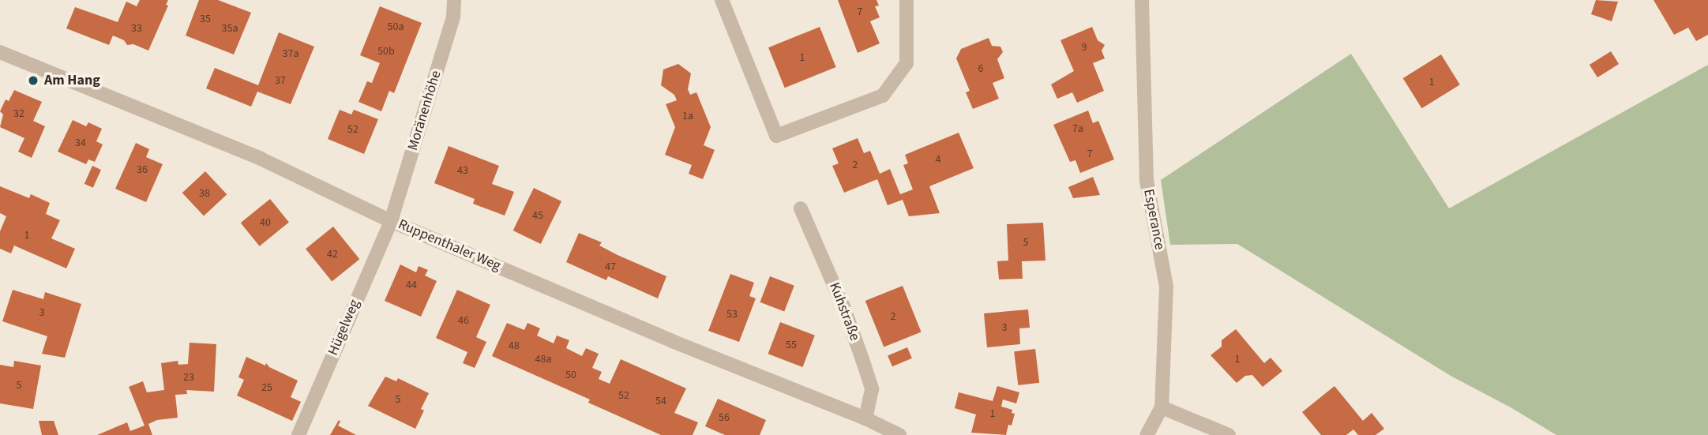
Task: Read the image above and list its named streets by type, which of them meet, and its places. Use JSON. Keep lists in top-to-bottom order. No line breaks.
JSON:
{"streets":{"street":["Moränenhöhe","Esperance","Ruppenthaler Weg","Kuhstraße","Hügelweg"]},"crossings":[["Moränenhöhe","Ruppenthaler Weg"],["Moränenhöhe","Hügelweg"],["Ruppenthaler Weg","Kuhstraße"],["Ruppenthaler Weg","Hügelweg"]],"places":["Am Hang"],"house_numbers":["7","35","50a","33","35a","9","50b","37a","1","6","37","1","32","1a","7a","52","34","7","4","2","36","43","38","45","40","1","5","42","47","44","3","53","2","46","3","55","48","48a","1","50","23","5","25","52","5","54","1","56"]}
